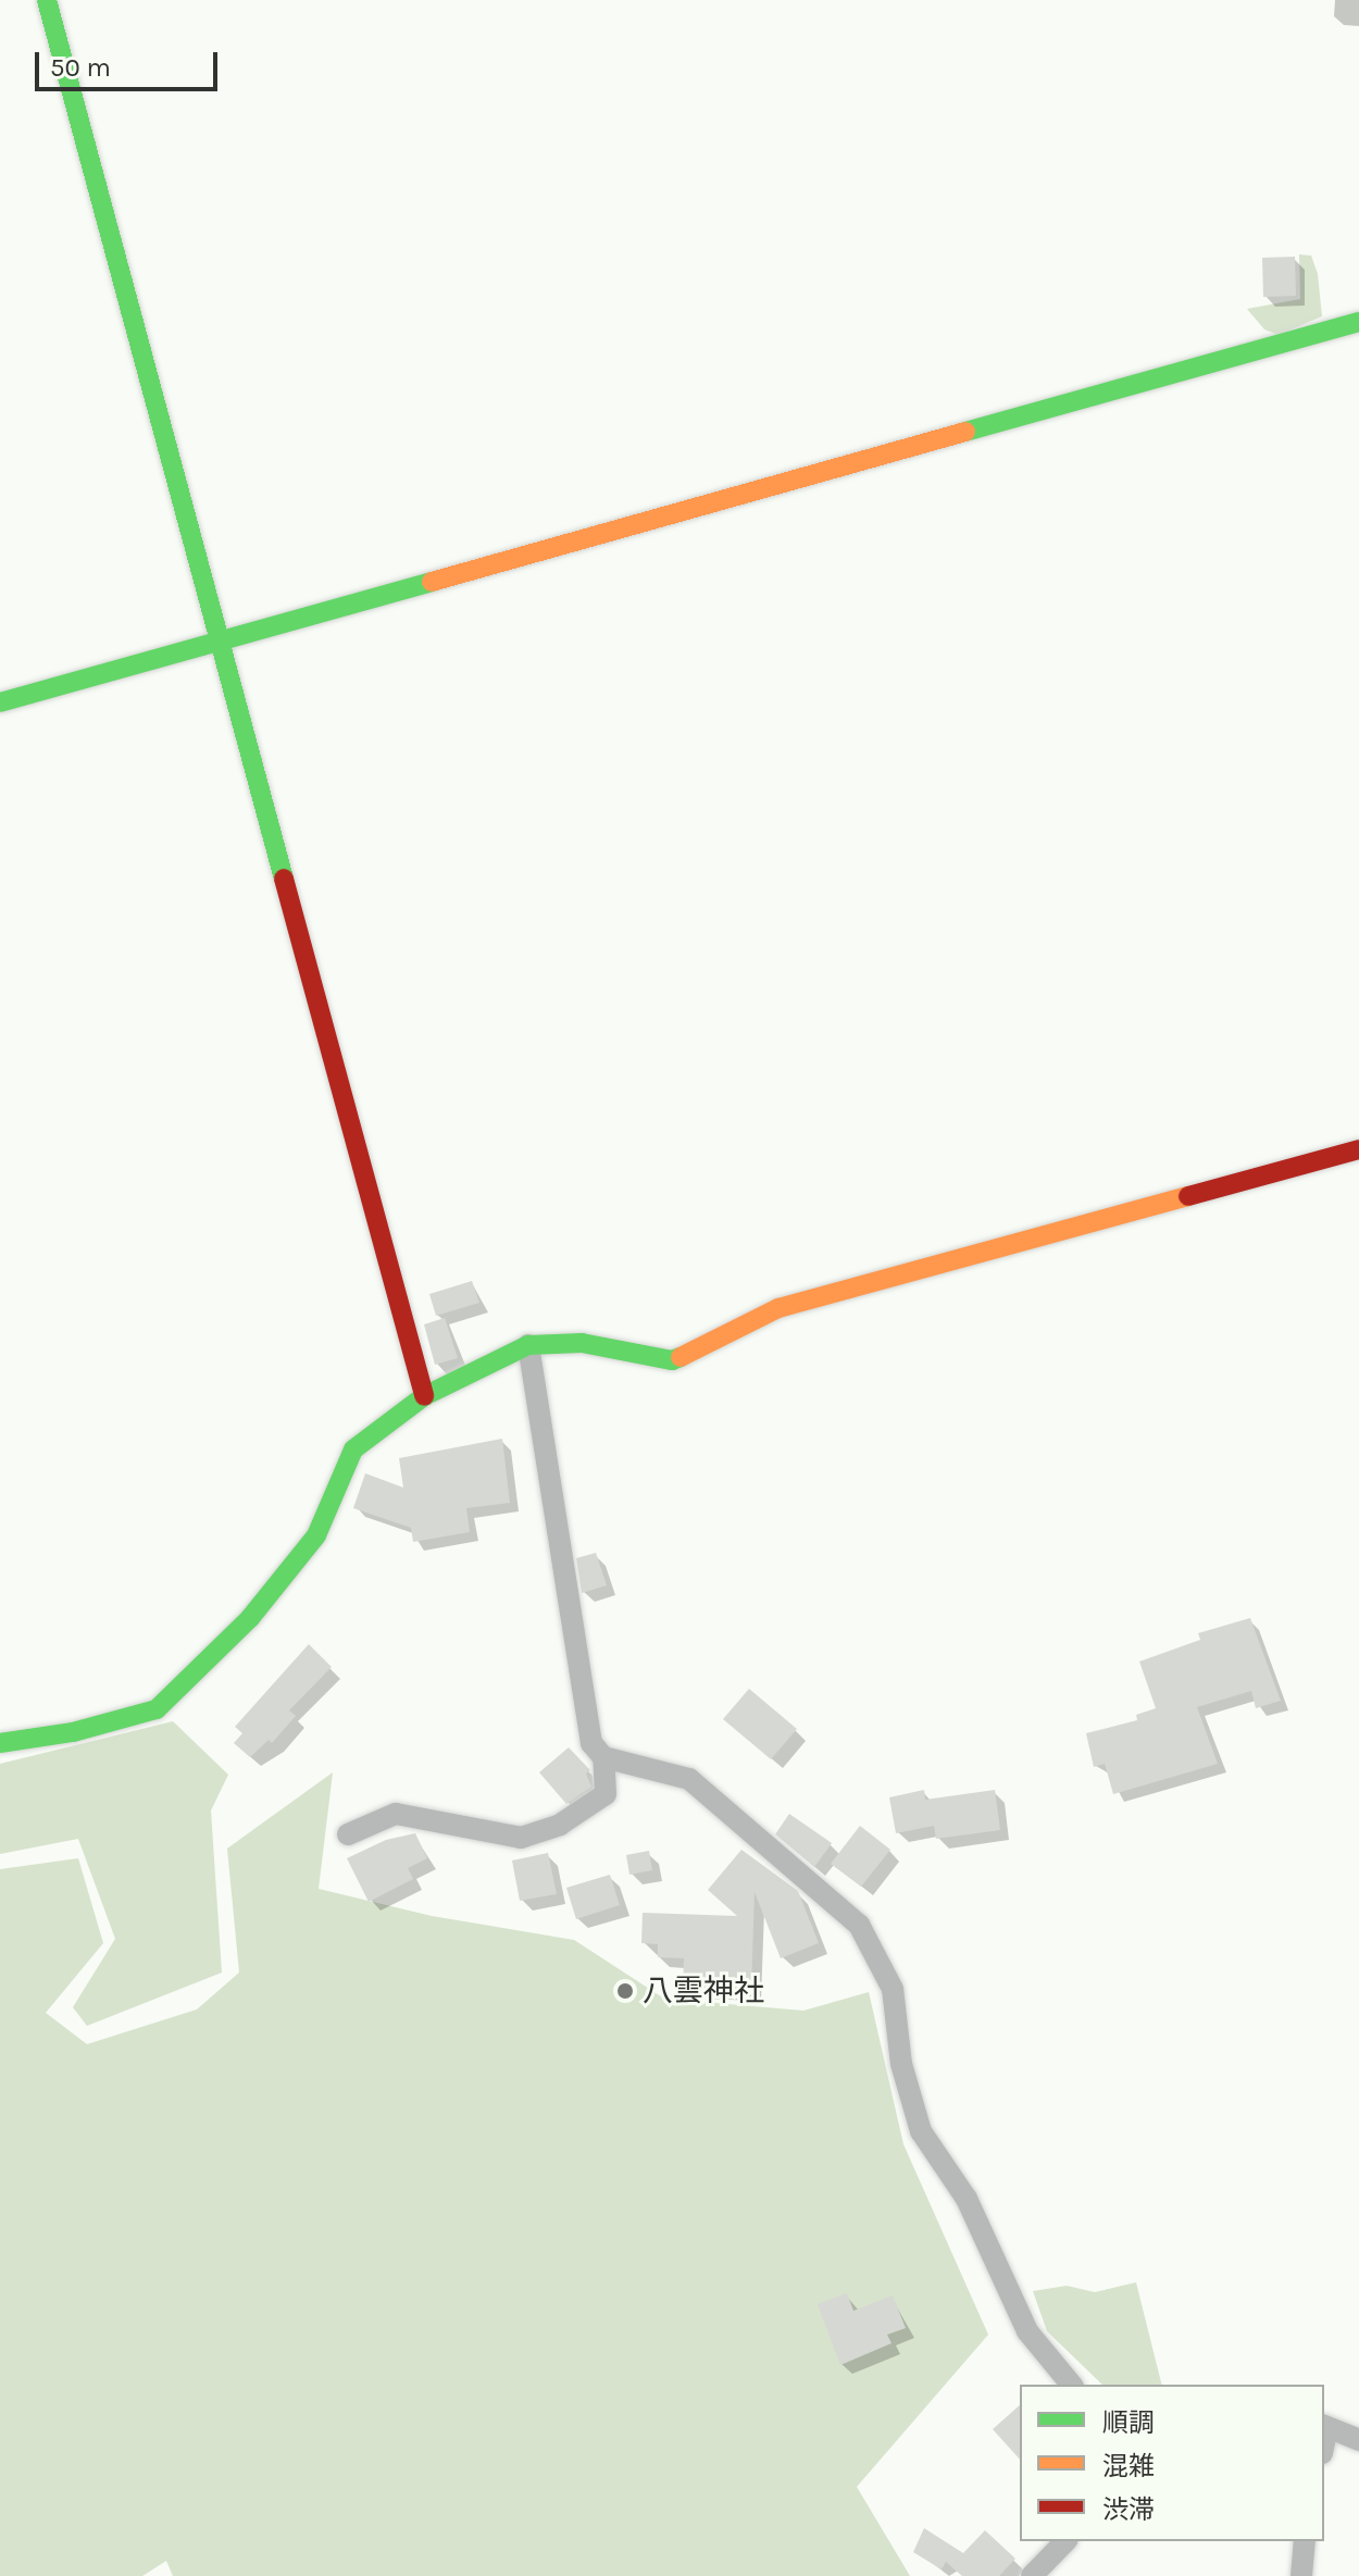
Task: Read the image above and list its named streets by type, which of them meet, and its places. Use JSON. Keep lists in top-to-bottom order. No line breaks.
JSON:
{"places":["八雲神社"],"legend":["順調","混雑","渋滞"],"scale_bar":"50 m"}
